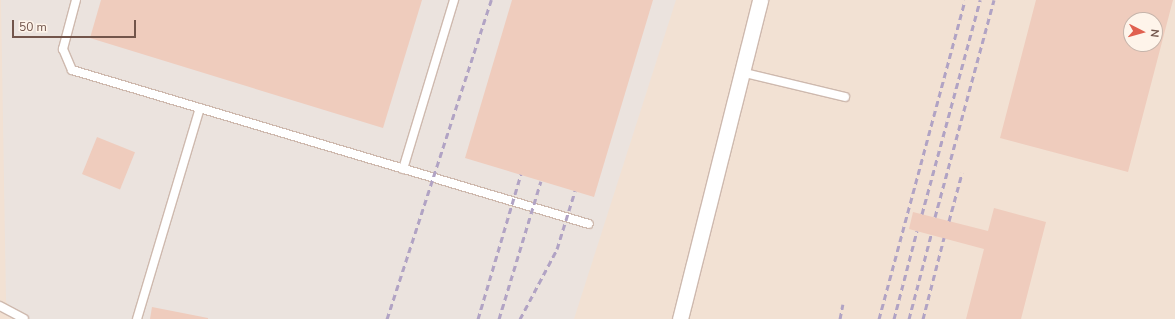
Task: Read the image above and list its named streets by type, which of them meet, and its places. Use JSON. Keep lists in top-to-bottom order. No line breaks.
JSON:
{"scale_bar":"50 m","north":"right"}
